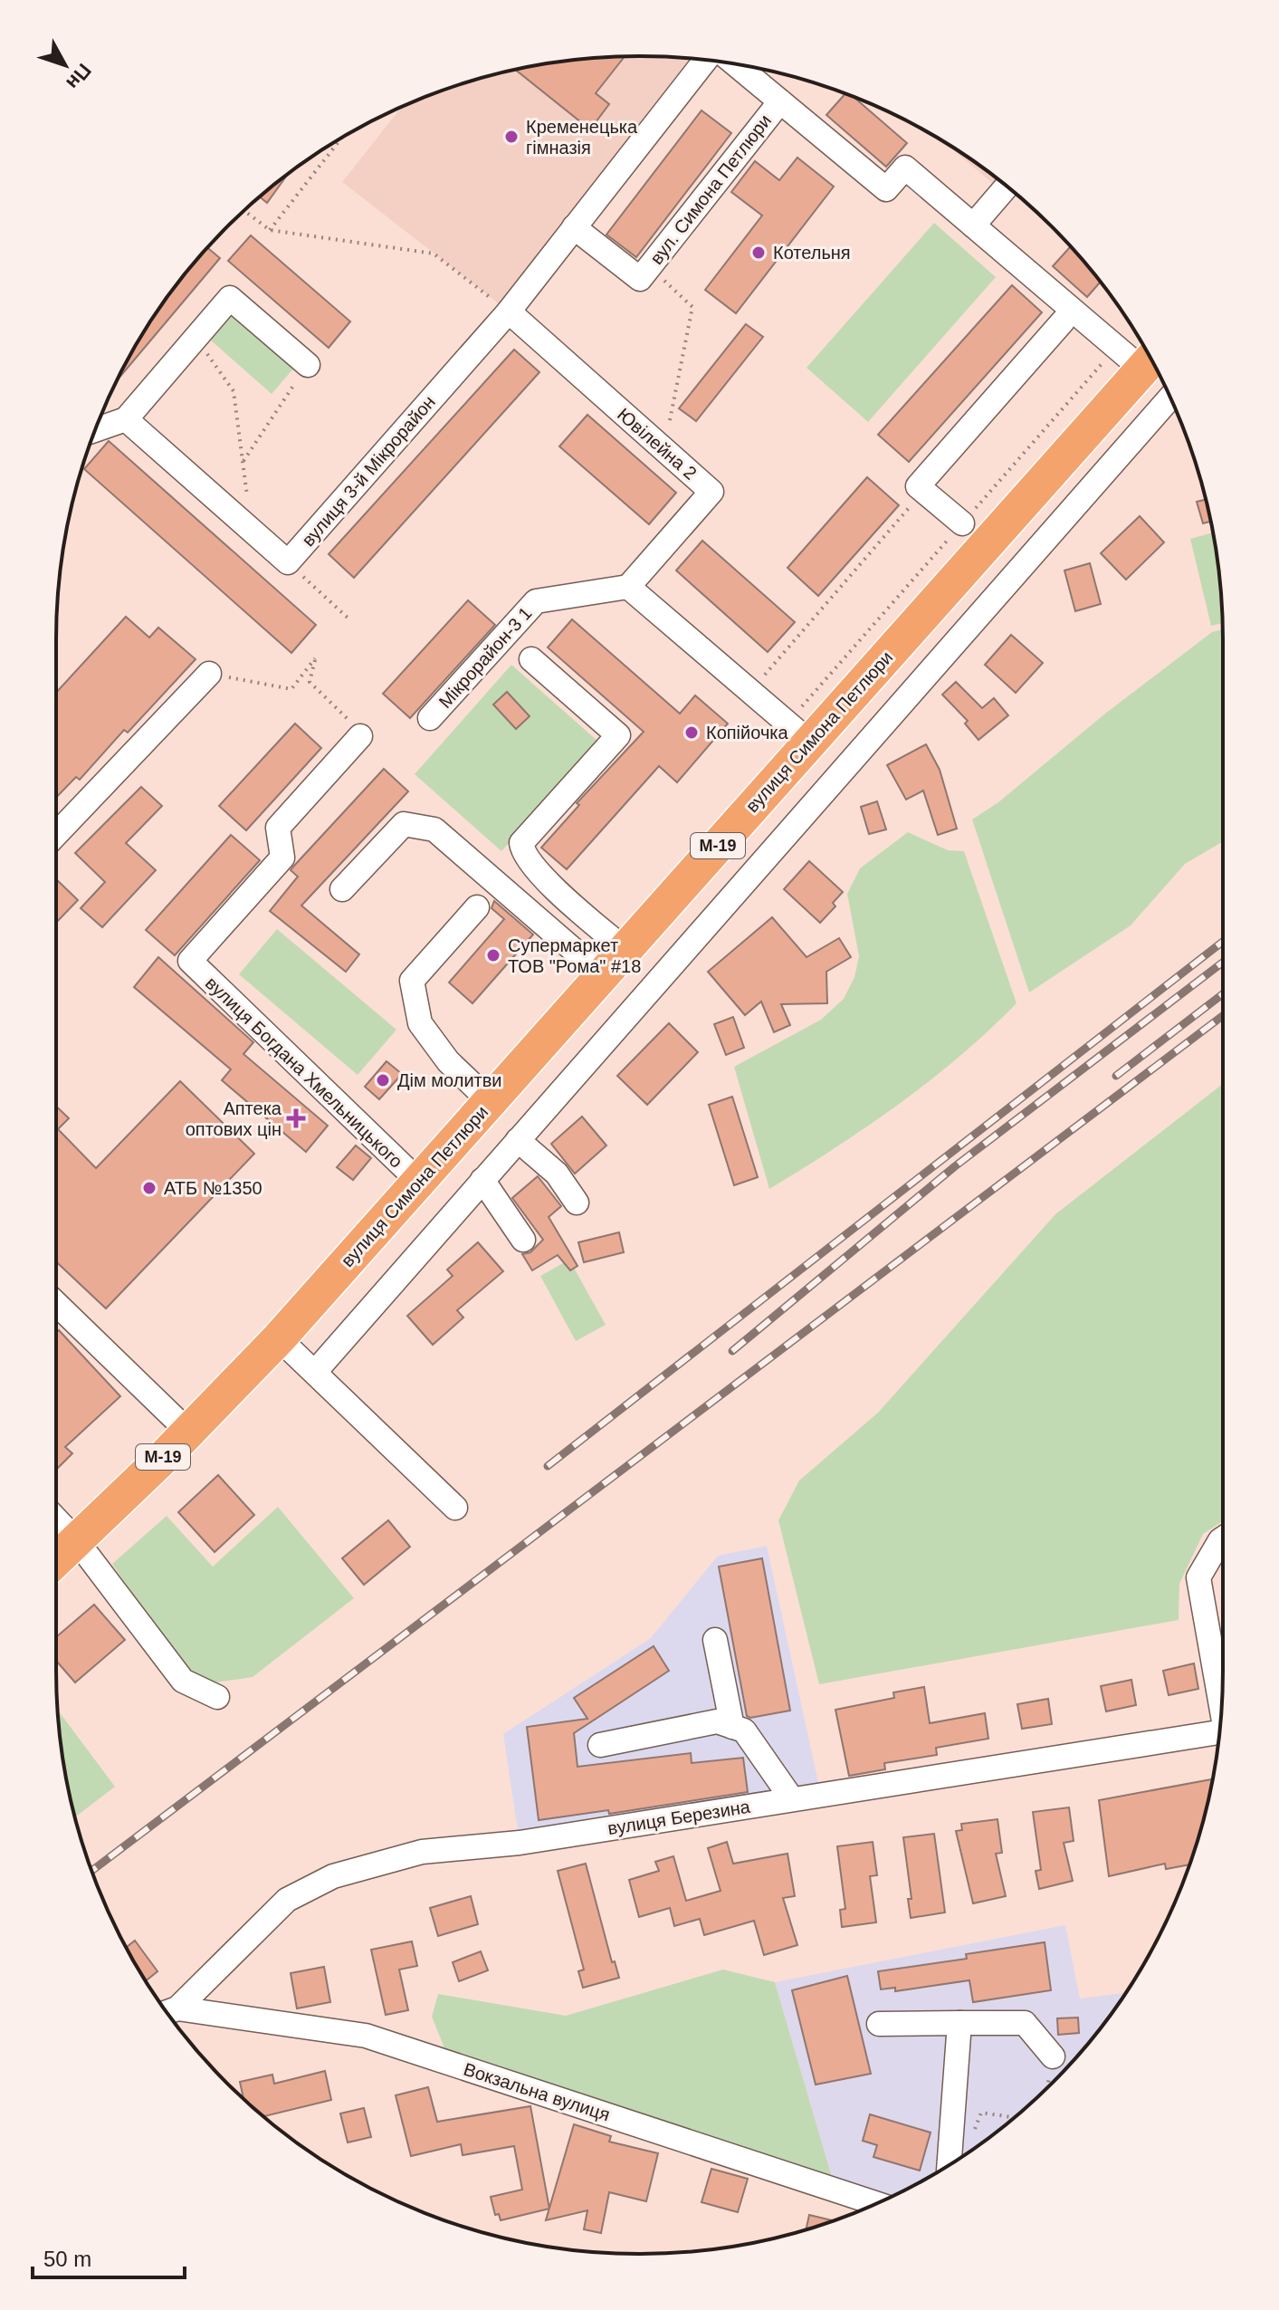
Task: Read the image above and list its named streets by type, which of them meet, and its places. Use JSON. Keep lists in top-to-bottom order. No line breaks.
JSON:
{"streets":{"highway":["вулиця Симона Петлюри","М-19"],"street":["вул. Симона Петлюри","Ювілейна 2","вулиця 3-й Мікрорайон","Мікрорайон-3 1","вулиця Богдана Хмельницького","вулиця Березина","Вокзальна вулиця"]},"crossings":[["вул. Симона Петлюри","вулиця 3-й Мікрорайон"],["Ювілейна 2","вулиця 3-й Мікрорайон"],["Ювілейна 2","Мікрорайон-3 1"],["вулиця Симона Петлюри","М-19"],["вулиця Симона Петлюри","вулиця Богдана Хмельницького"],["вулиця Березина","Вокзальна вулиця"]],"places":{"other":["Кременецька гімназія","Котельня","Копійочка","Супермаркет ТОВ \"Рома\" #18","Дім молитви","АТБ №1350"],"health":["Аптека оптових цін"]},"scale_bar":"50 m","north":"bottom right"}
